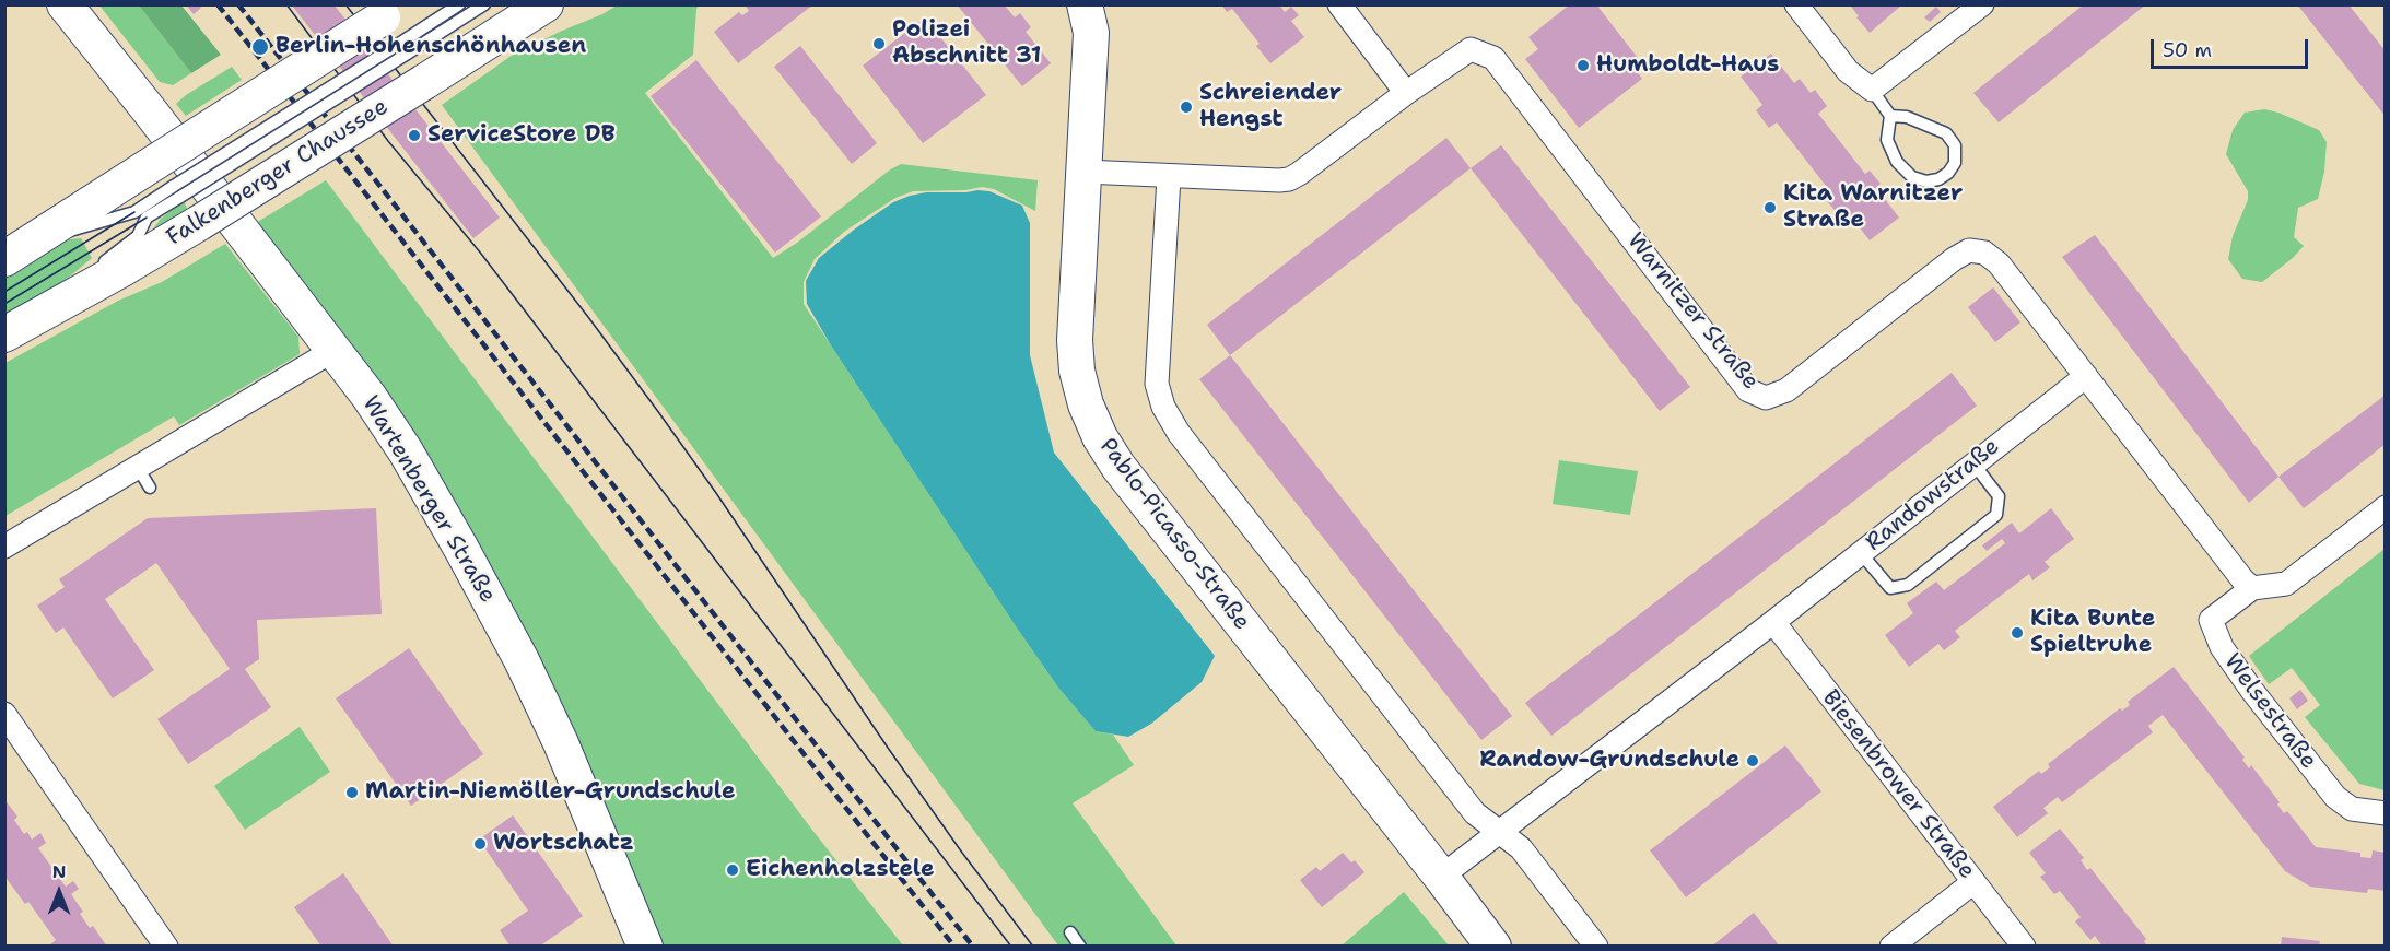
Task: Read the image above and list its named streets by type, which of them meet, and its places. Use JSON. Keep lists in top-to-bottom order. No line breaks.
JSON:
{"streets":{"main road":["Falkenberger Chaussee","Wartenberger Straße","Pablo-Picasso-Straße"],"street":["Warnitzer Straße","Randowstraße","Welsestraße","Biesenbrower Straße"]},"crossings":[["Warnitzer Straße","Randowstraße"],["Warnitzer Straße","Pablo-Picasso-Straße"],["Randowstraße","Pablo-Picasso-Straße"],["Randowstraße","Biesenbrower Straße"]],"places":["Polizei Abschnitt 31","Berlin-Hohenschönhausen","Humboldt-Haus","Schreiender Hengst","ServiceStore DB","Kita Warnitzer Straße","Kita Bunte Spieltruhe","Randow-Grundschule","Martin-Niemöller-Grundschule","Wortschatz","Eichenholzstele"],"scale_bar":"50 m","north":"top"}
